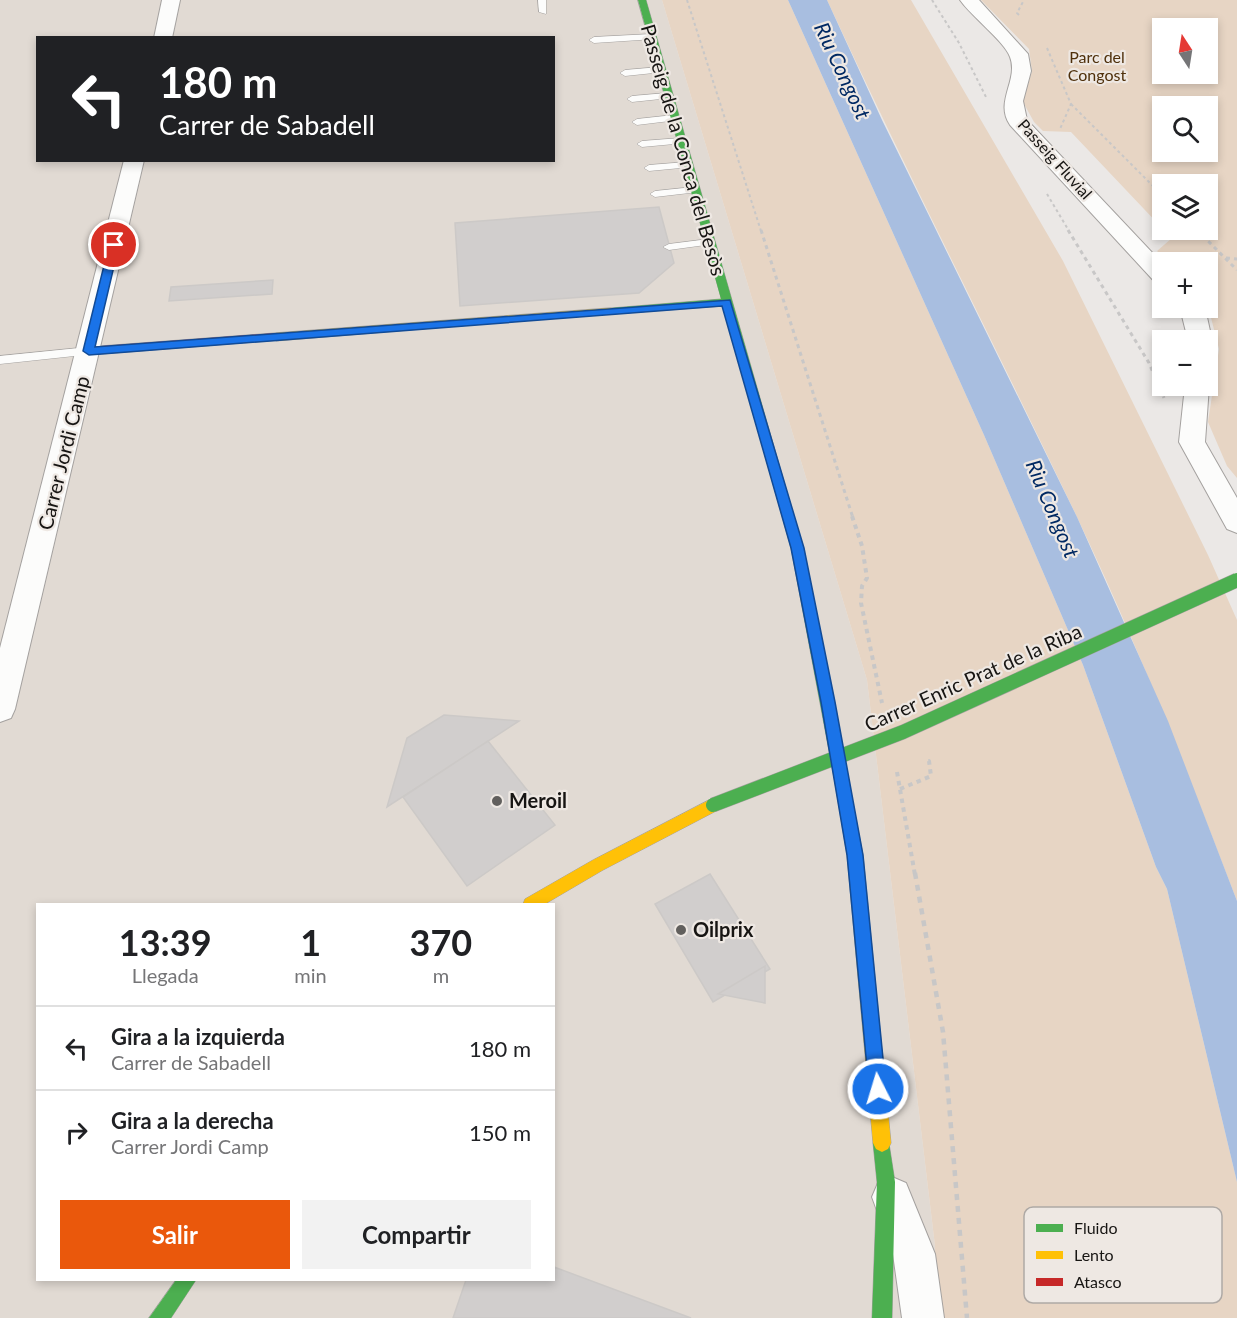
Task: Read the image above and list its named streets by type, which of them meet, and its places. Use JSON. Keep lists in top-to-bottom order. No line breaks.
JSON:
{"streets":{"street":["Passeig de la Conca del Besòs","Passeig Fluvial","Carrer Jordi Camp","Carrer Enric Prat de la Riba"]},"water":["Riu Congost"],"parks":["Parc del Congost"],"places":["Meroil","Oilprix"],"legend":["Fluido","Lento","Atasco"],"north":"top","page":{"map_buttons":["+","−"],"turn":["180 m","Carrer de Sabadell"],"eta":["13:39","Llegada","1","min","370","m"],"list":[{"name":"Gira a la izquierda","note":"Carrer de Sabadell","value":"180 m"},{"name":"Gira a la derecha","note":"Carrer Jordi Camp","value":"150 m"}],"buttons":["Salir","Compartir"]}}
